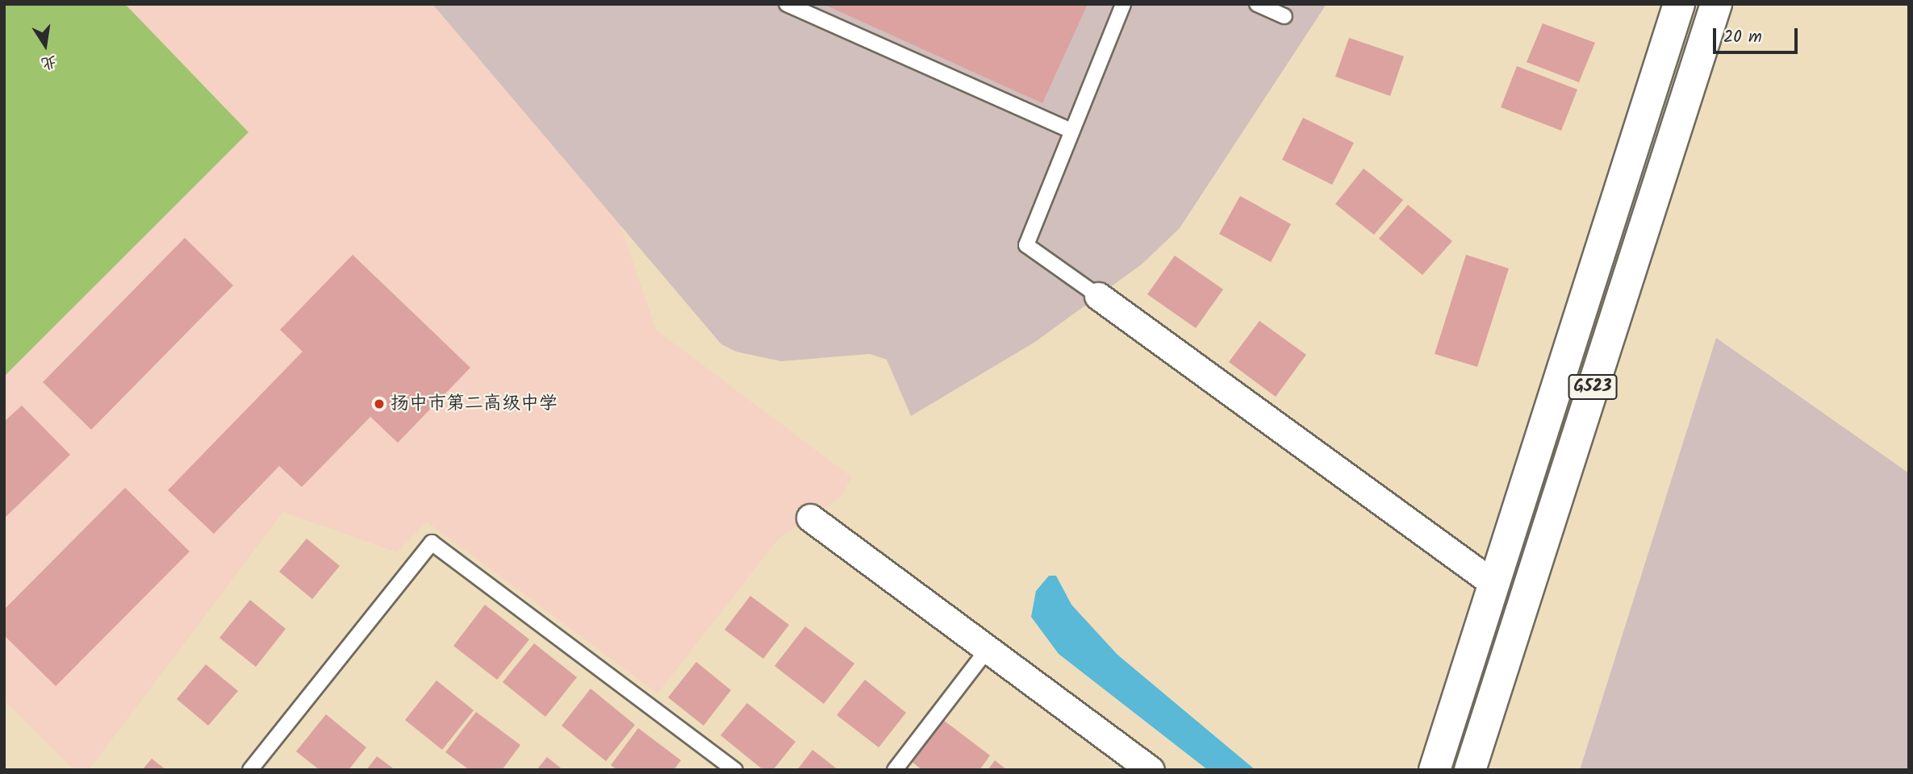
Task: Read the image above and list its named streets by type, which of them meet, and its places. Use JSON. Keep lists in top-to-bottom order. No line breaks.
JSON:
{"streets":{"highway":["G523"]},"places":["扬中市第二高级中学"],"scale_bar":"20 m","north":"bottom"}
